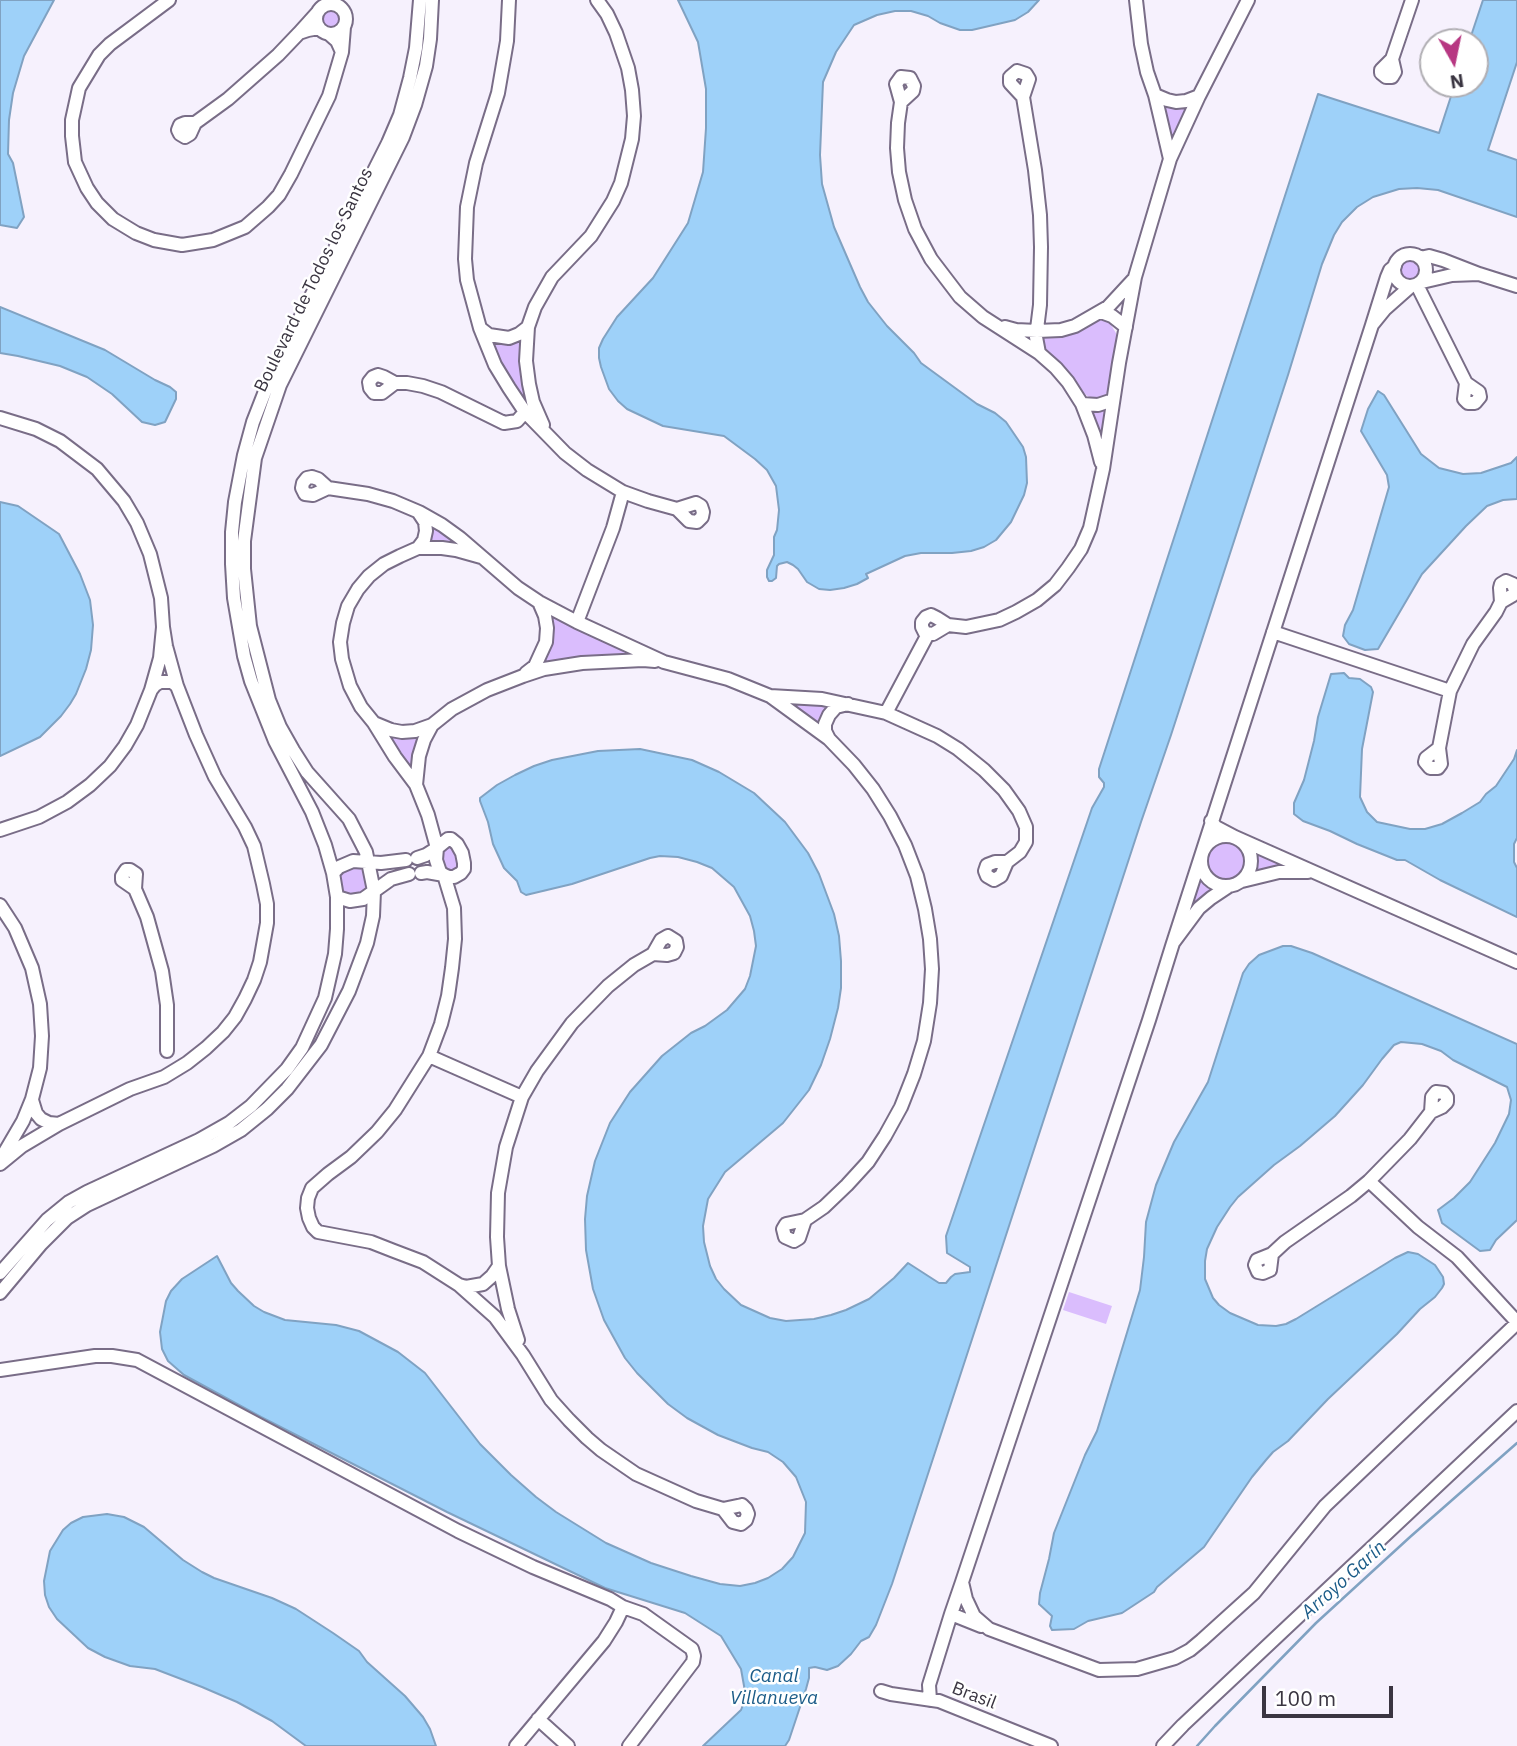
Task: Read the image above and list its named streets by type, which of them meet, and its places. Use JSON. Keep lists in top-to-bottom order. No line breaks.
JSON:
{"streets":{"street":["Boulevard de Todos los Santos","Brasil"]},"water":["Arroyo Garín","Canal Villanueva"],"scale_bar":"100 m","north":"bottom"}
